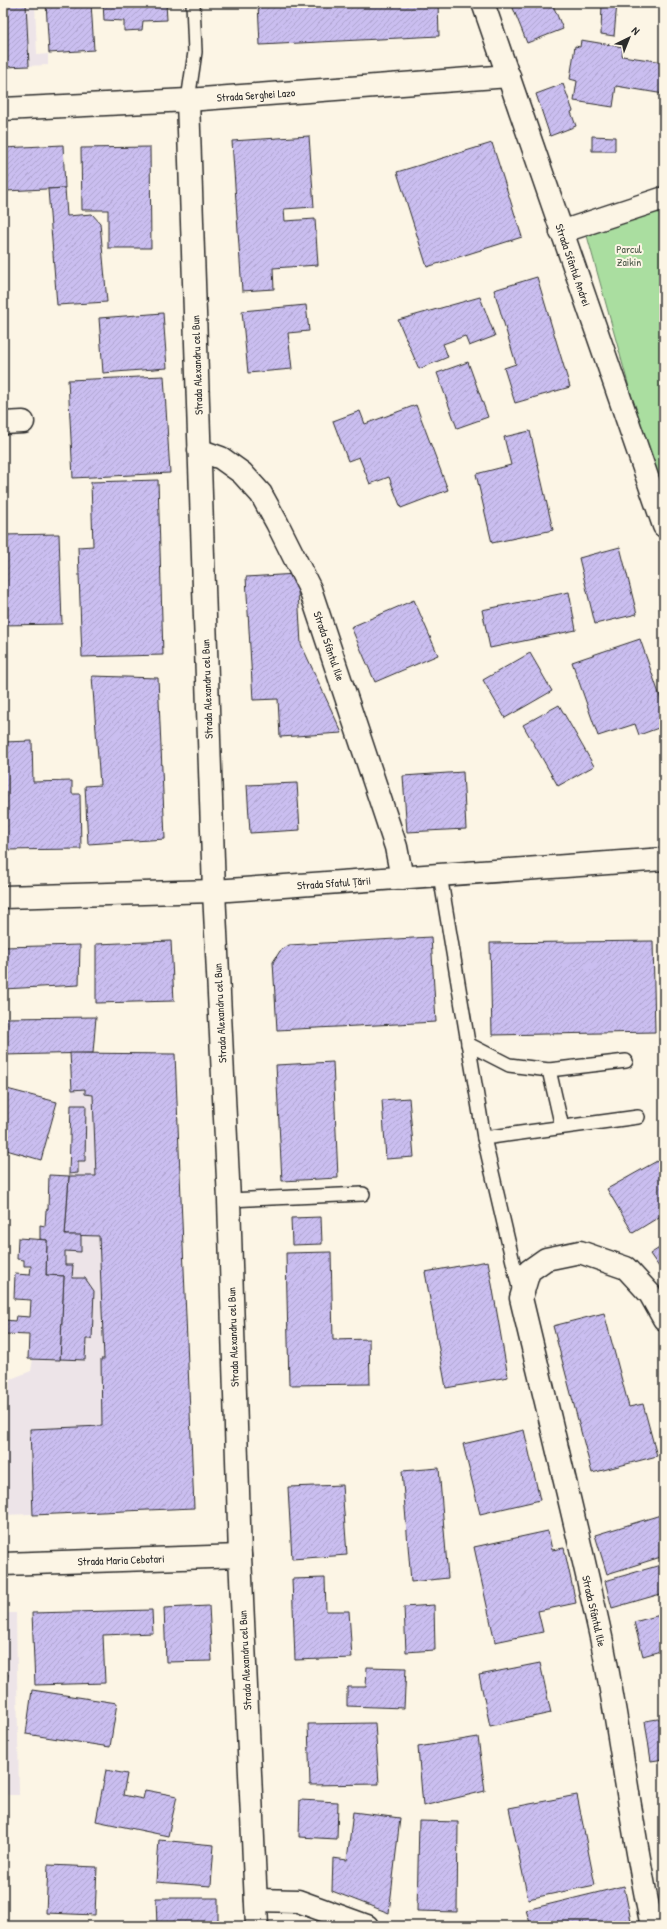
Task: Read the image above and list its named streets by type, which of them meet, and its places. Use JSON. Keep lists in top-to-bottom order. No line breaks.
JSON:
{"streets":{"street":["Strada Serghei Lazo","Strada Sfântul Andrei","Strada Alexandru cel Bun","Strada Sfântul Ilie","Strada Sfatul Țării","Strada Maria Cebotari"]},"crossings":[["Strada Serghei Lazo","Strada Sfântul Andrei"],["Strada Serghei Lazo","Strada Alexandru cel Bun"],["Strada Alexandru cel Bun","Strada Sfântul Ilie"],["Strada Alexandru cel Bun","Strada Sfatul Țării"],["Strada Alexandru cel Bun","Strada Maria Cebotari"],["Strada Sfântul Ilie","Strada Sfatul Țării"]],"parks":["Parcul Zaikin"],"north":"top right"}
